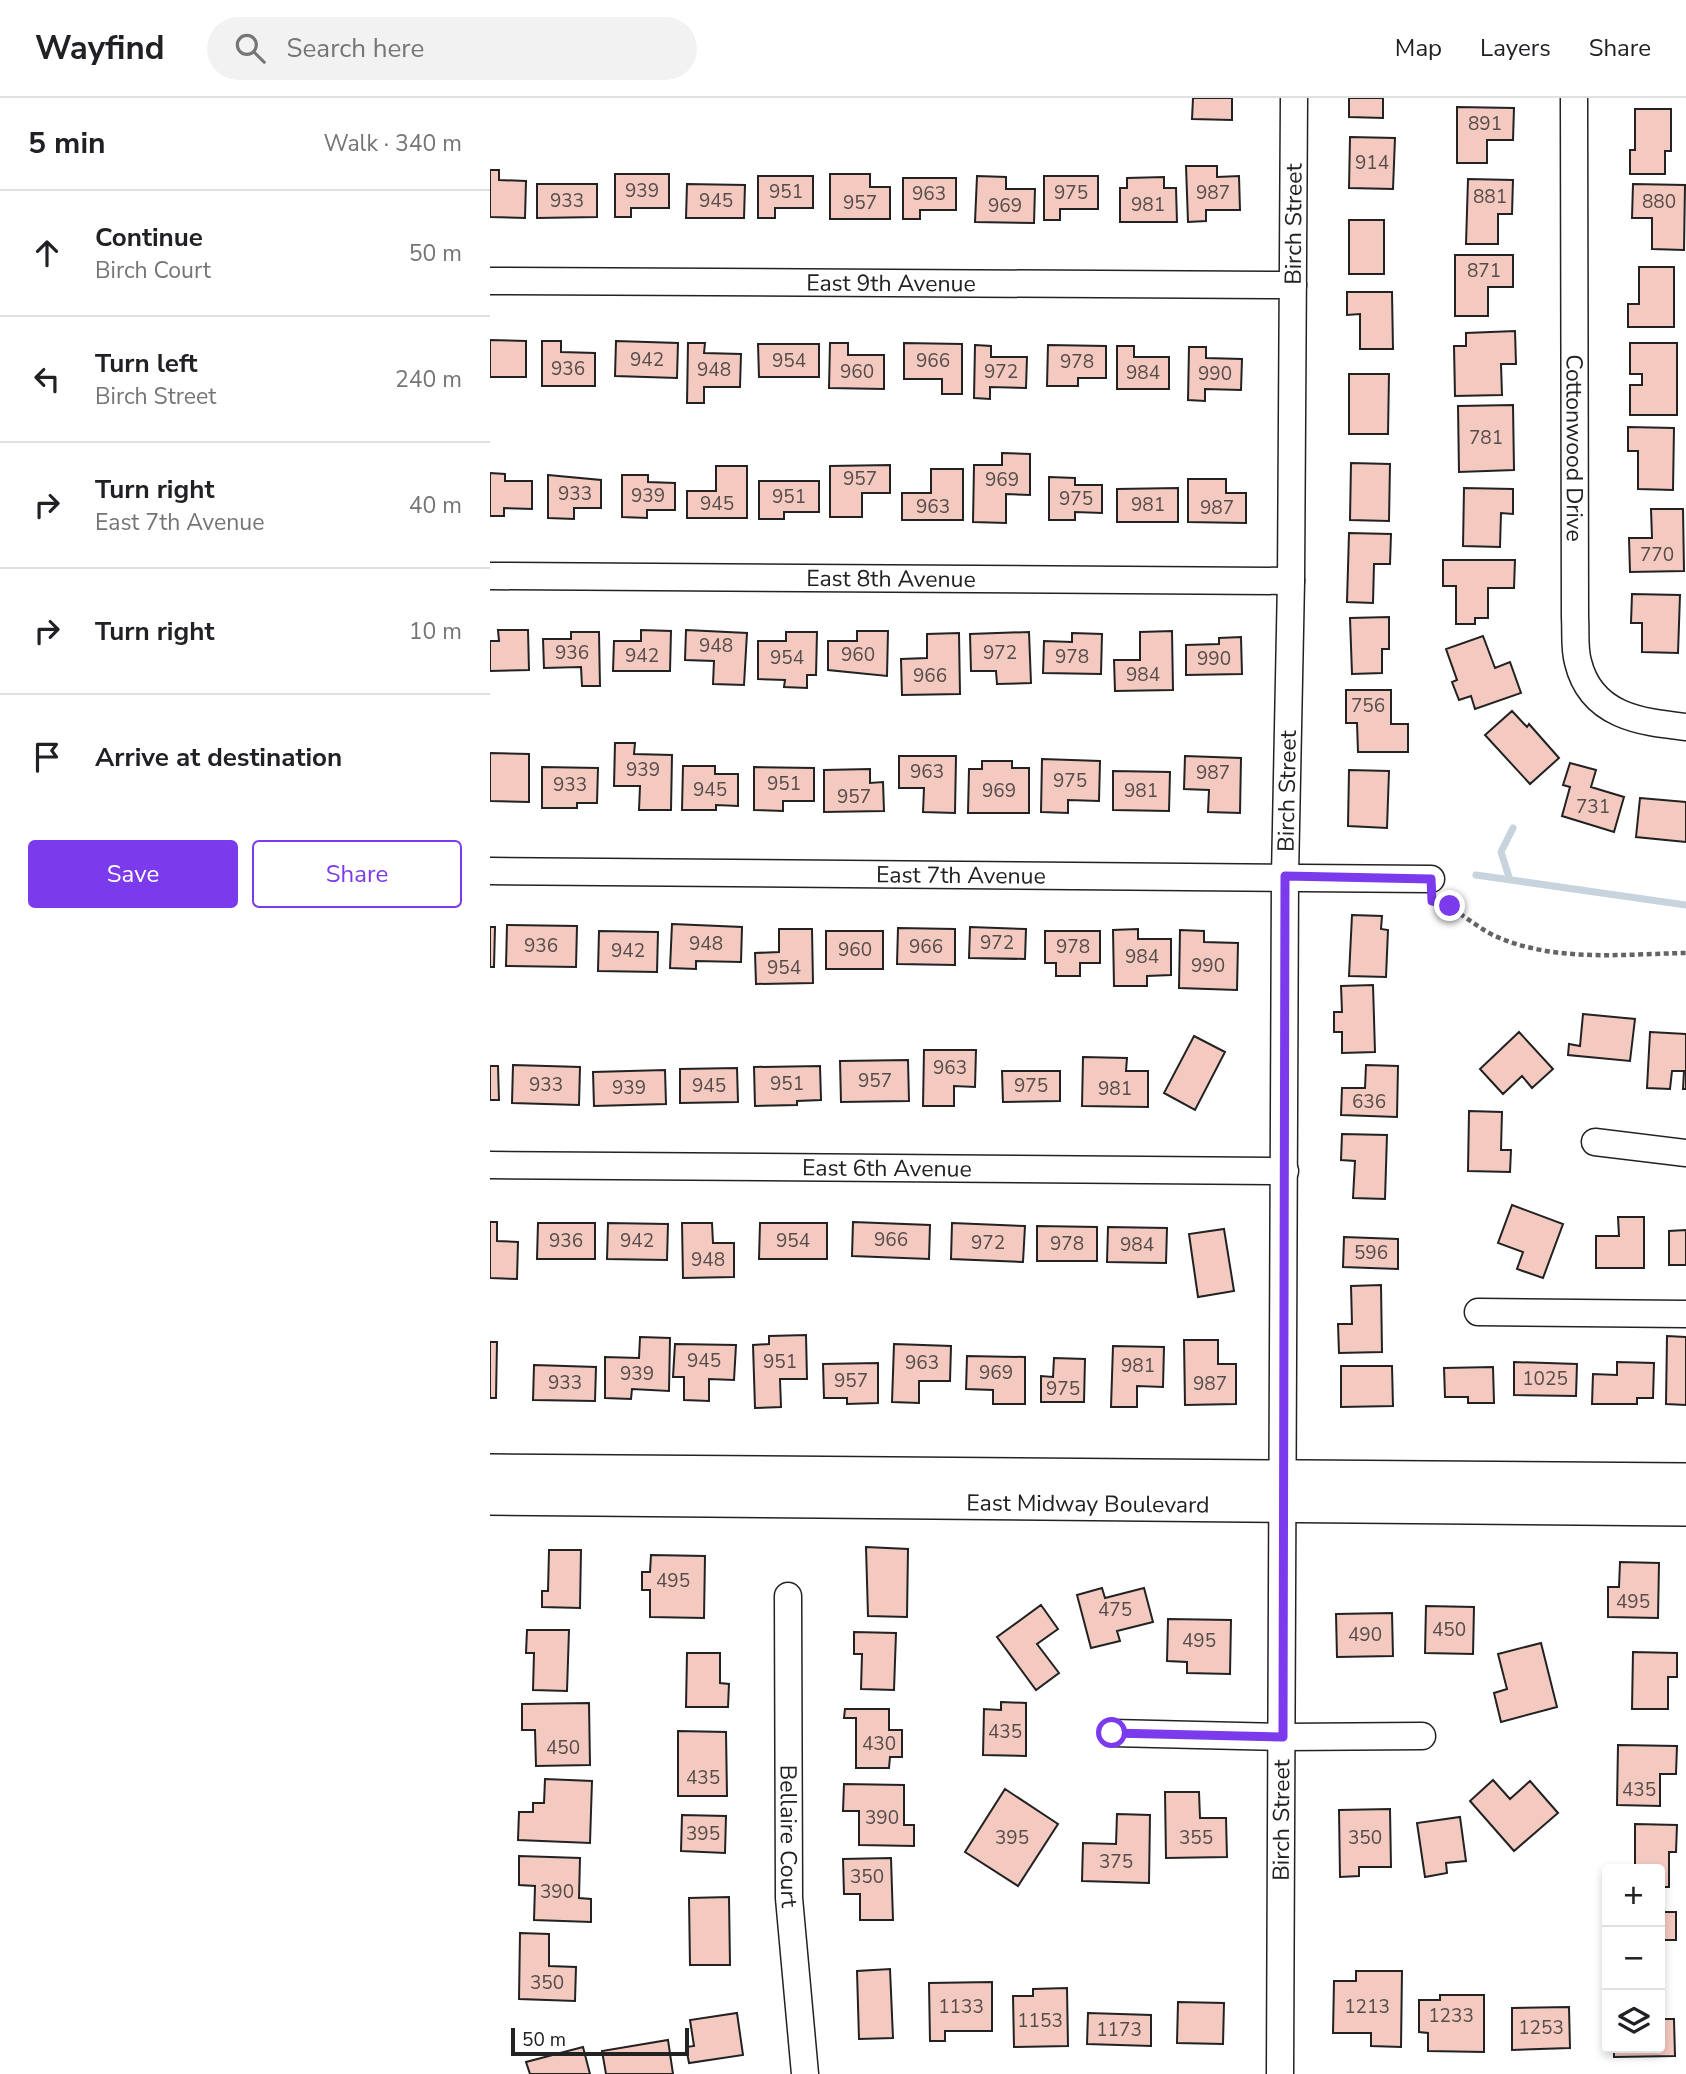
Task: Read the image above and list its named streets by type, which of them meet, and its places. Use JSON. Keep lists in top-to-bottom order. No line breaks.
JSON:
{"streets":{"main road":["East Midway Boulevard"],"street":["Birch Street","East 9th Avenue","Cottonwood Drive","East 8th Avenue","East 7th Avenue","East 6th Avenue","Bellaire Court"]},"crossings":[["Birch Street","East 9th Avenue"],["Birch Street","East 8th Avenue"],["Birch Street","East 7th Avenue"],["Birch Street","East 6th Avenue"],["Birch Street","East Midway Boulevard"]],"house_numbers":["891","914","939","951","975","987","963","881","933","945","880","957","981","969","871","942","954","966","978","936","948","960","972","984","990","781","957","969","933","939","951","975","945","981","963","987","770","948","936","972","960","942","978","954","990","984","966","756","939","963","987","975","951","933","945","969","981","957","731","972","948","936","966","978","960","942","984","990","954","963","957","951","933","945","975","939","981","636","966","936","942","954","972","978","984","596","948","945","951","963","981","969","939","1025","957","933","987","975","495","495","475","450","490","495","435","430","450","435","435","390","395","395","355","350","375","350","390","350","1133","1213","1233","1153","1253","1173"],"scale_bar":"50 m","page":{"header":"Wayfind","search":"Search here","nav":["Map","Layers","Share"],"heading":["5 min","Walk · 340 m"],"list":[["Continue","Birch Court","50 m"],["Turn left","Birch Street","240 m"],["Turn right","East 7th Avenue","40 m"],["Turn right","10 m"],"Arrive at destination"],"buttons":["Save","Share"],"map_buttons":["+","−"],"scale":"50 m"}}
